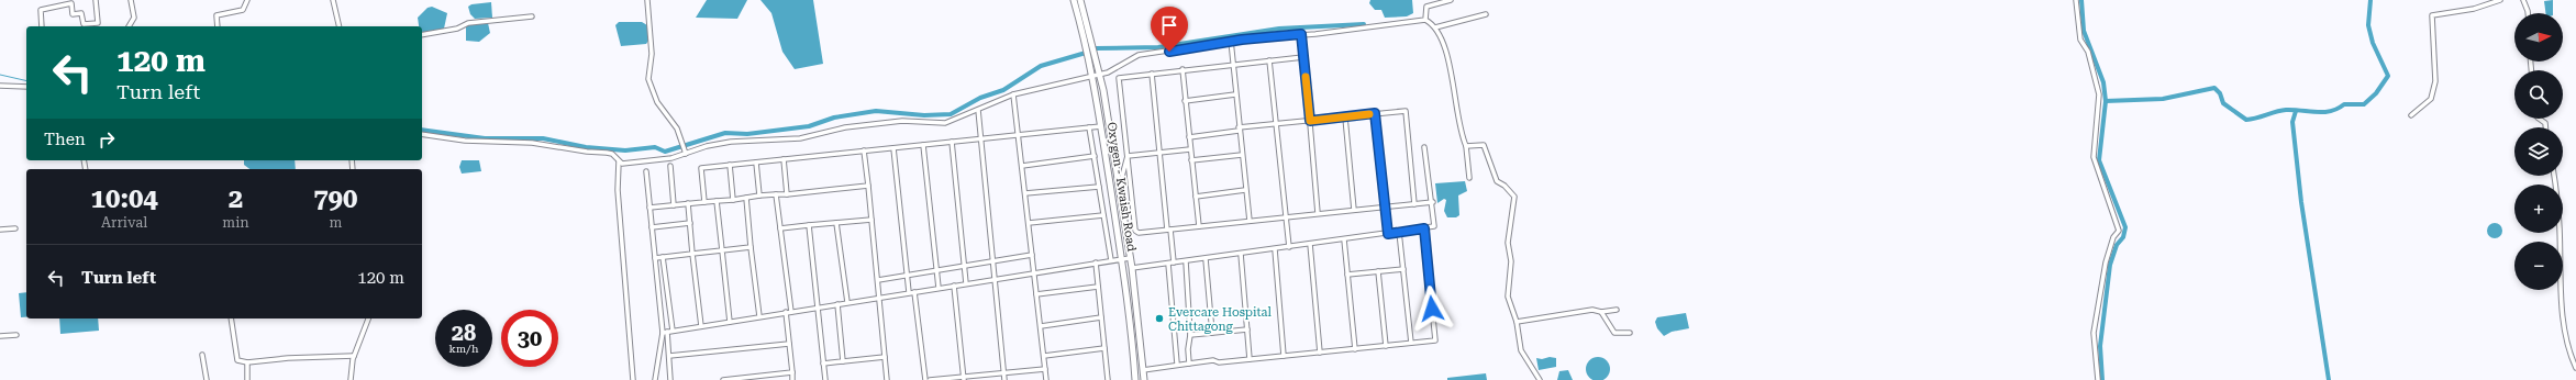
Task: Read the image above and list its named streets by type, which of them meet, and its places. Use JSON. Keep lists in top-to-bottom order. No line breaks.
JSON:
{"streets":{"main road":["Oxygen - Kwaish Road"]},"places":["Evercare Hospital Chittagong"],"north":"right","page":{"map_buttons":["+","−"],"turn":["120 m","Turn left"],"then":"Then","eta":["10:04","Arrival","2","min","790","m"],"list":[{"name":"Turn left","value":"120 m"}],"speed":"28 km/h","limit":"30"}}
